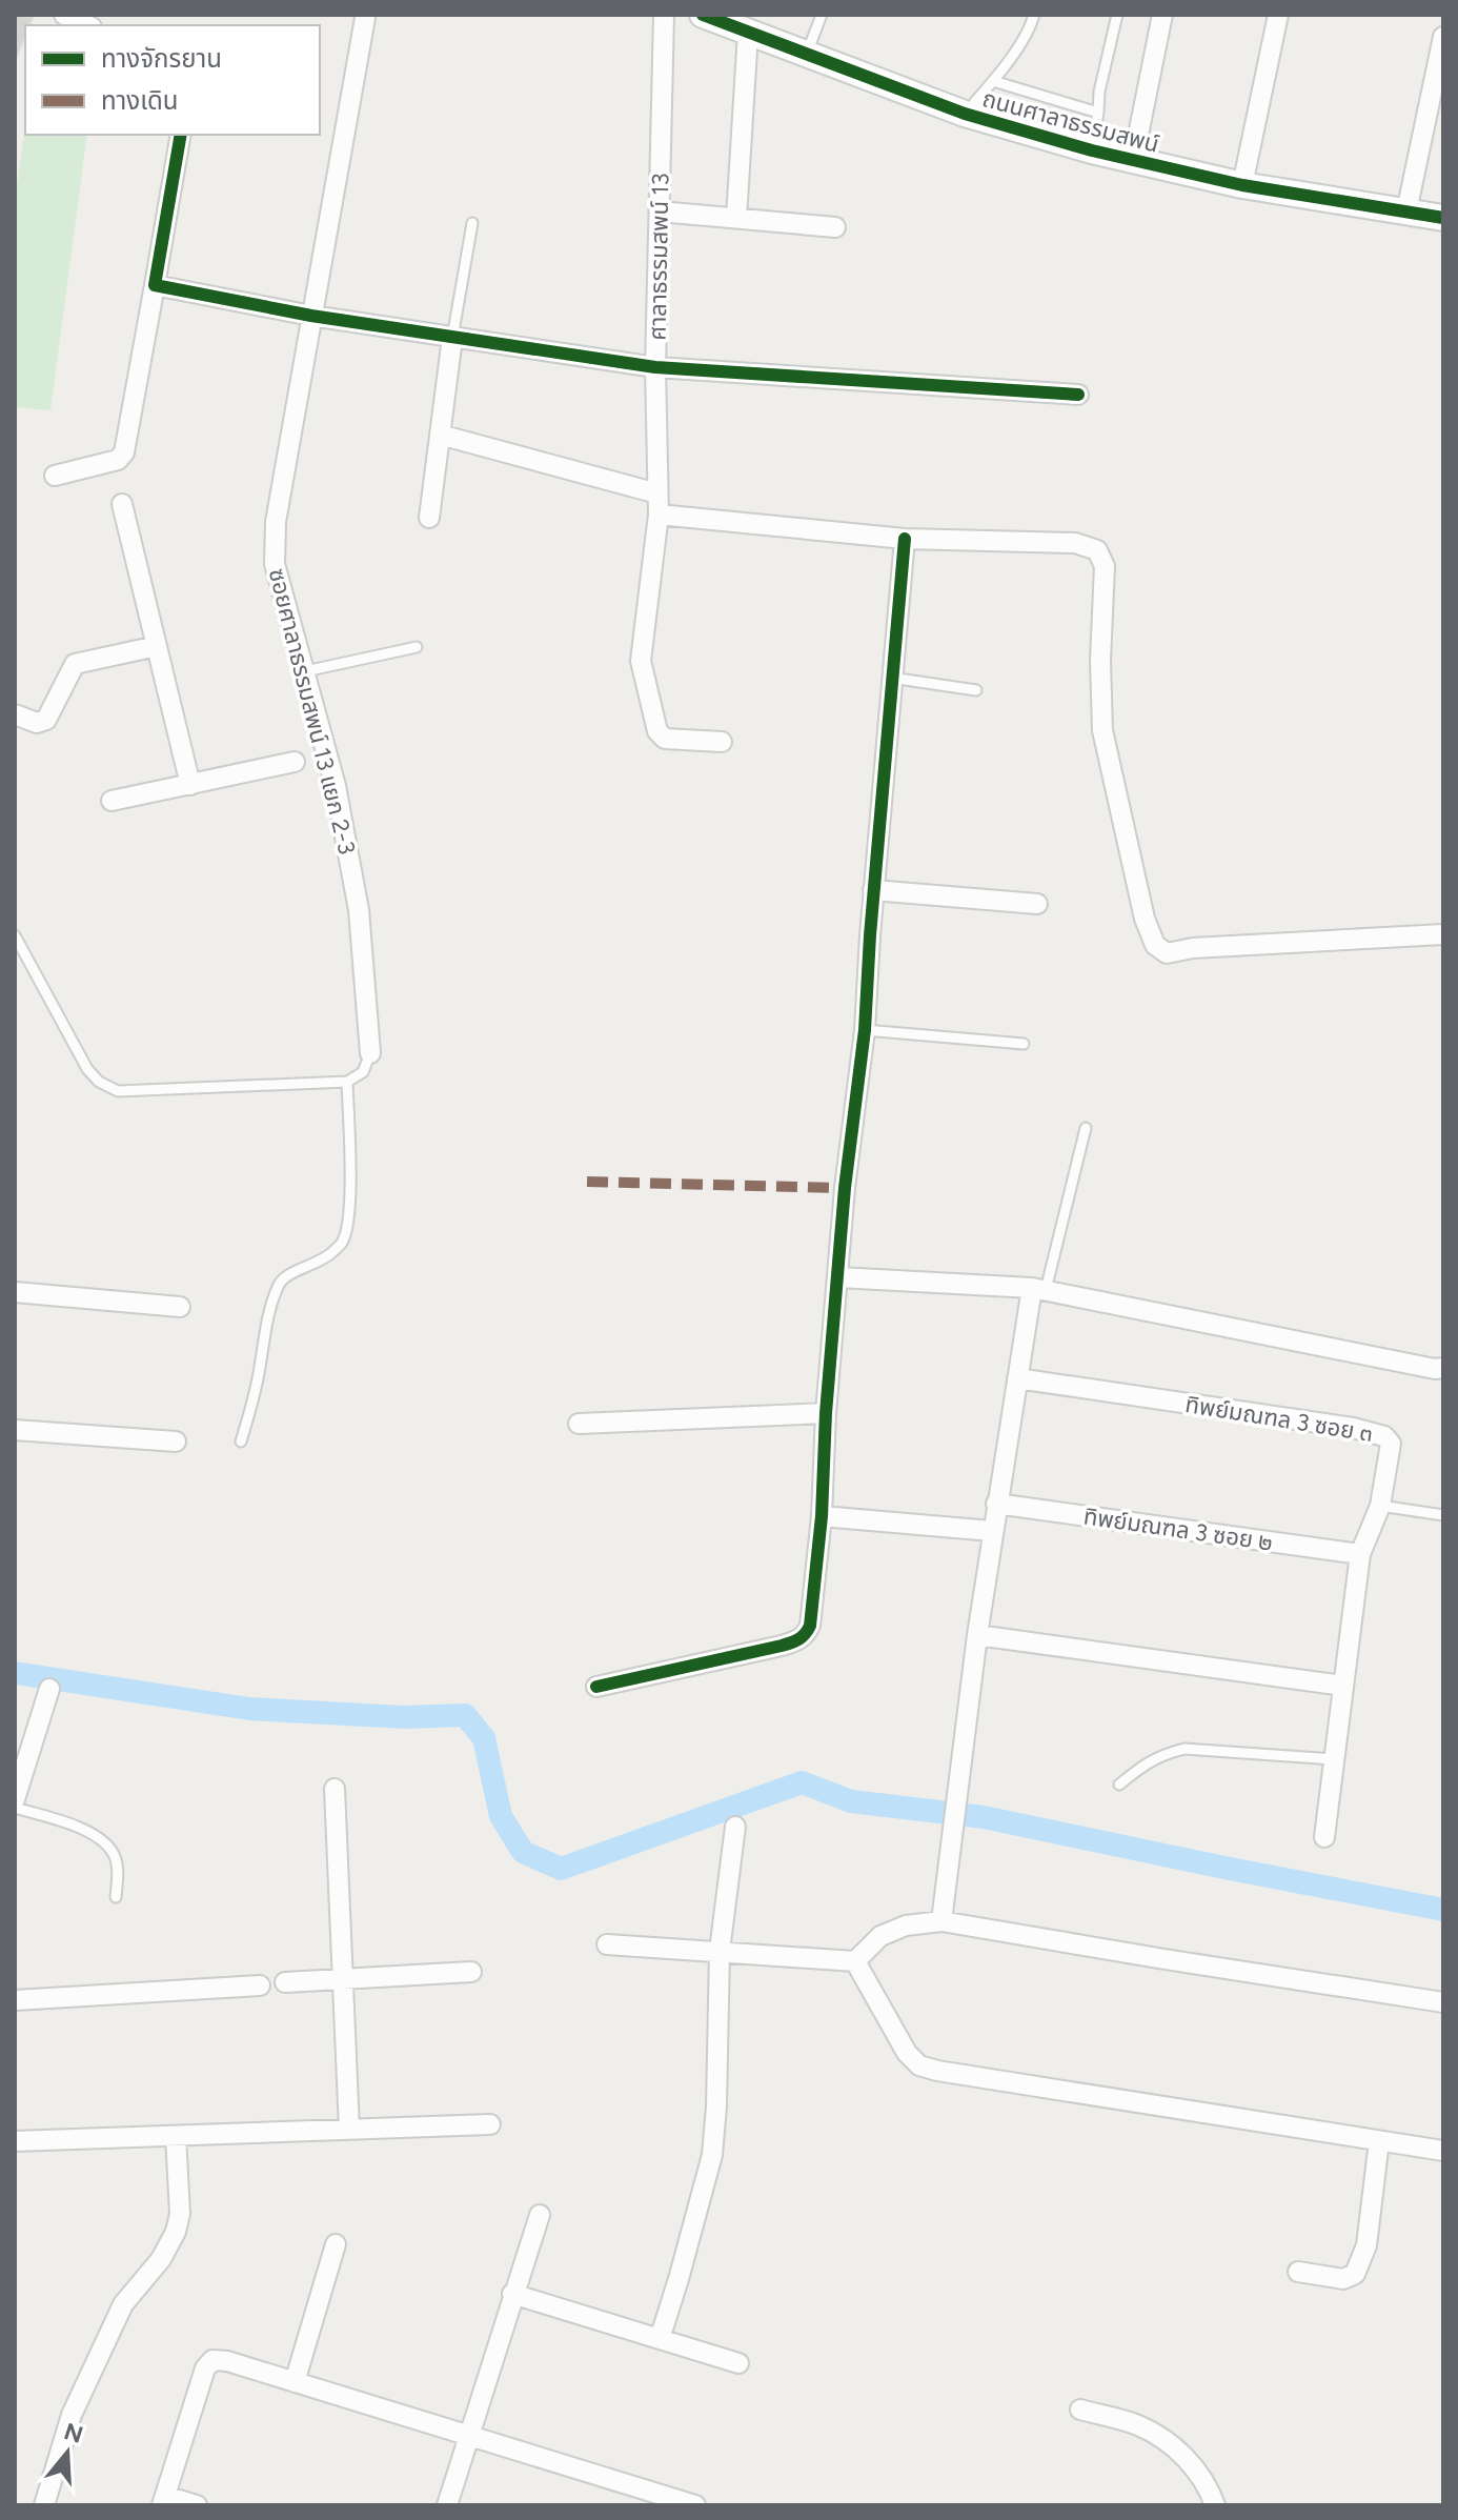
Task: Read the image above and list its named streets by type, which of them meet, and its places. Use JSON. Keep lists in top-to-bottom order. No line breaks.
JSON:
{"streets":{"street":["ถนนศาลาธรรมสพน์","ศาลาธรรมสพน์ 13","ซอยศาลาธรรมสพน์ 13 แยก 2-3","ทิพย์มณฑล 3 ซอย ๓","ทิพย์มณฑล 3 ซอย ๒"]},"crossings":[["ทิพย์มณฑล 3 ซอย ๓","ทิพย์มณฑล 3 ซอย ๒"]],"legend":["ทางจักรยาน","ทางเดิน"],"north":"top"}
